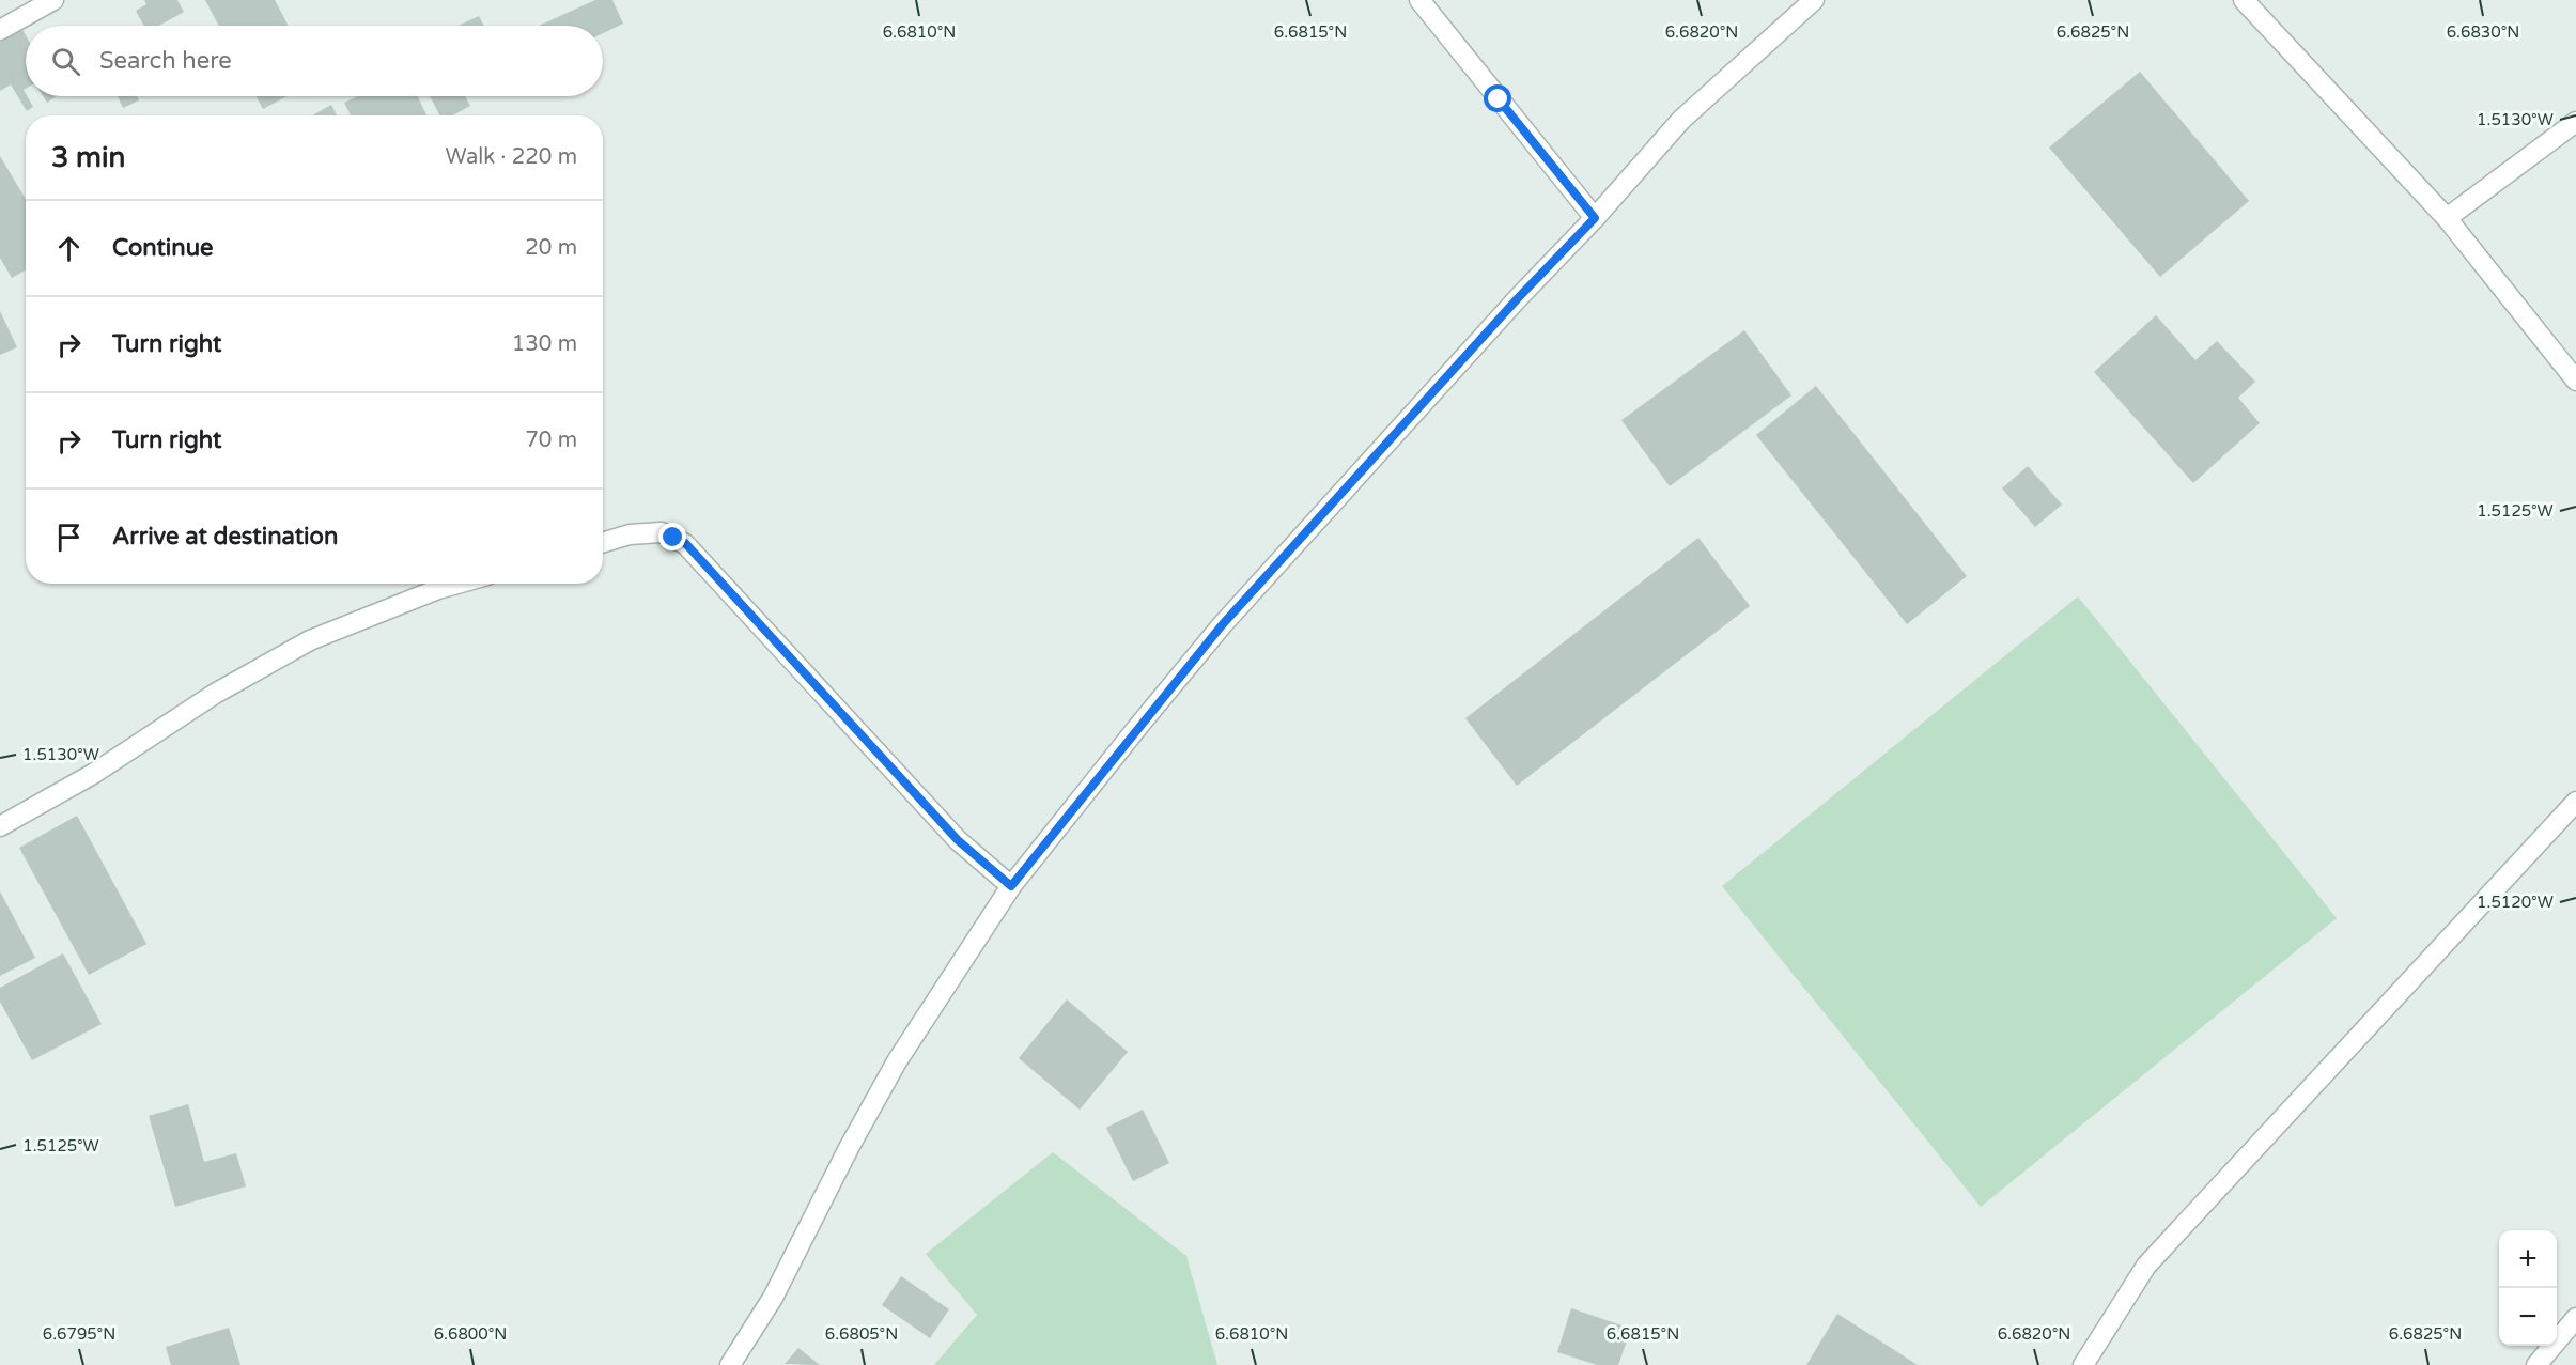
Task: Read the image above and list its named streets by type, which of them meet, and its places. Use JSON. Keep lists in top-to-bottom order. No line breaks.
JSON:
{"page":{"search":"Search here","heading":["3 min","Walk · 220 m"],"list":[["Continue","20 m"],["Turn right","130 m"],["Turn right","70 m"],"Arrive at destination"],"map_buttons":["+","−"]},"coordinates":["6.6810°N","6.6815°N","6.6820°N","6.6825°N","6.6830°N","1.5130°W","1.5125°W","1.5120°W","6.6795°N","6.6800°N","6.6805°N"]}
